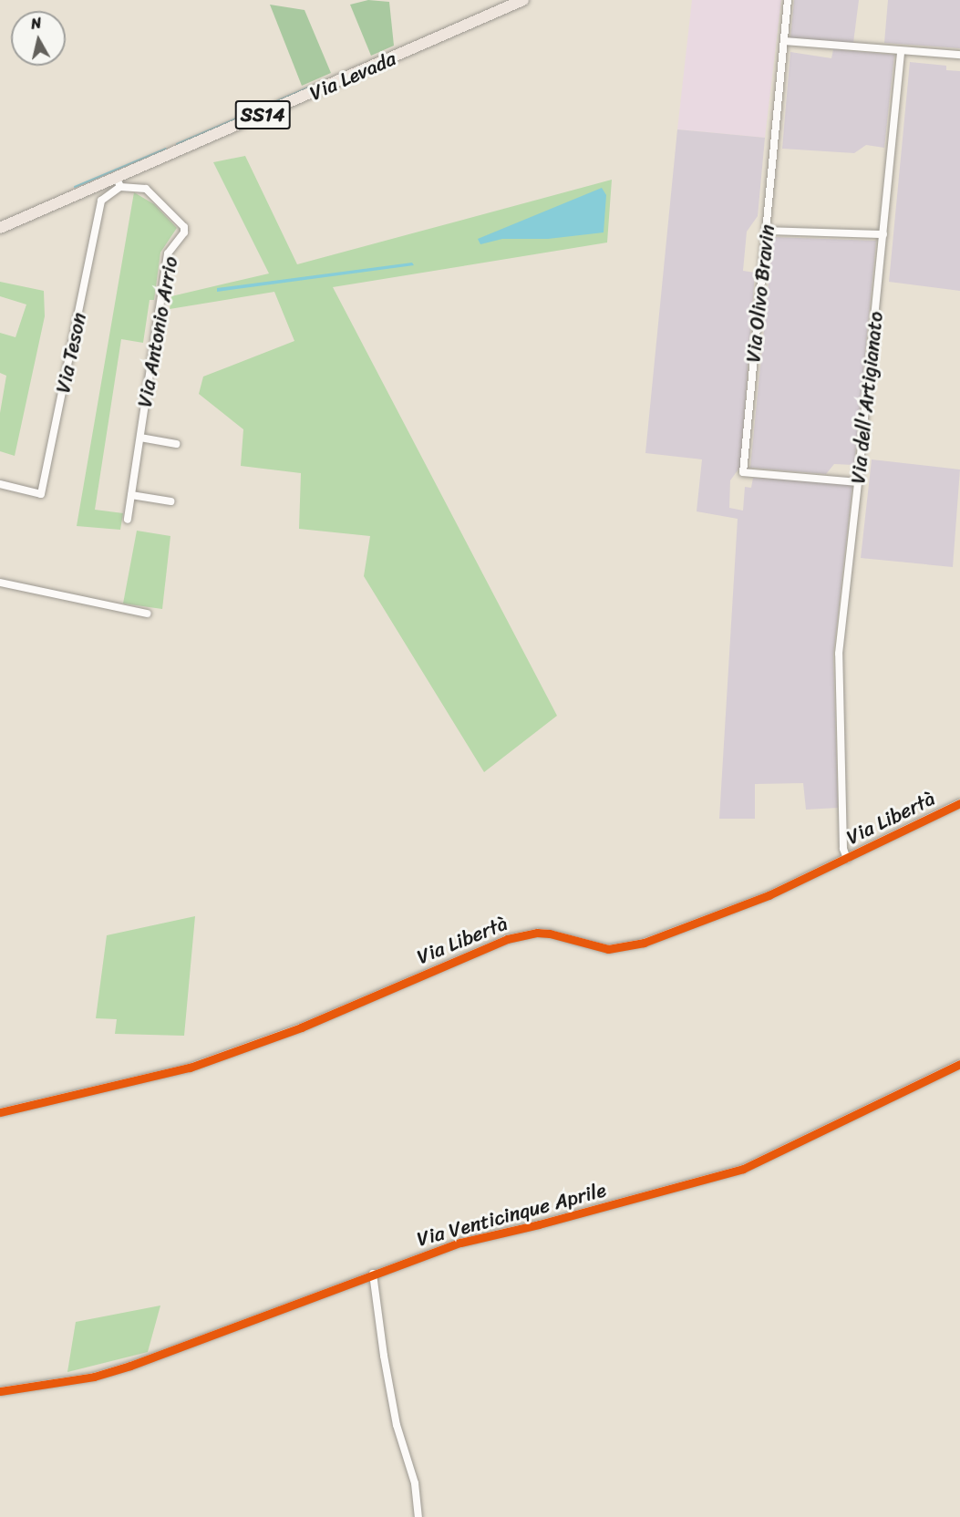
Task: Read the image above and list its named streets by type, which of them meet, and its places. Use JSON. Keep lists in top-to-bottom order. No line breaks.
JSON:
{"streets":{"main road":["Via Levada","SS14"],"street":["Via Olivo Bravin","Via Antonio Arrio","Via Teson","Via dell'Artigianato","Via Libertà","Via Venticinque Aprile"]},"crossings":[["Via Levada","Via Antonio Arrio"],["Via Levada","Via Teson"],["Via Olivo Bravin","Via dell'Artigianato"],["Via Antonio Arrio","Via Teson"],["Via dell'Artigianato","Via Libertà"]],"north":"top"}
